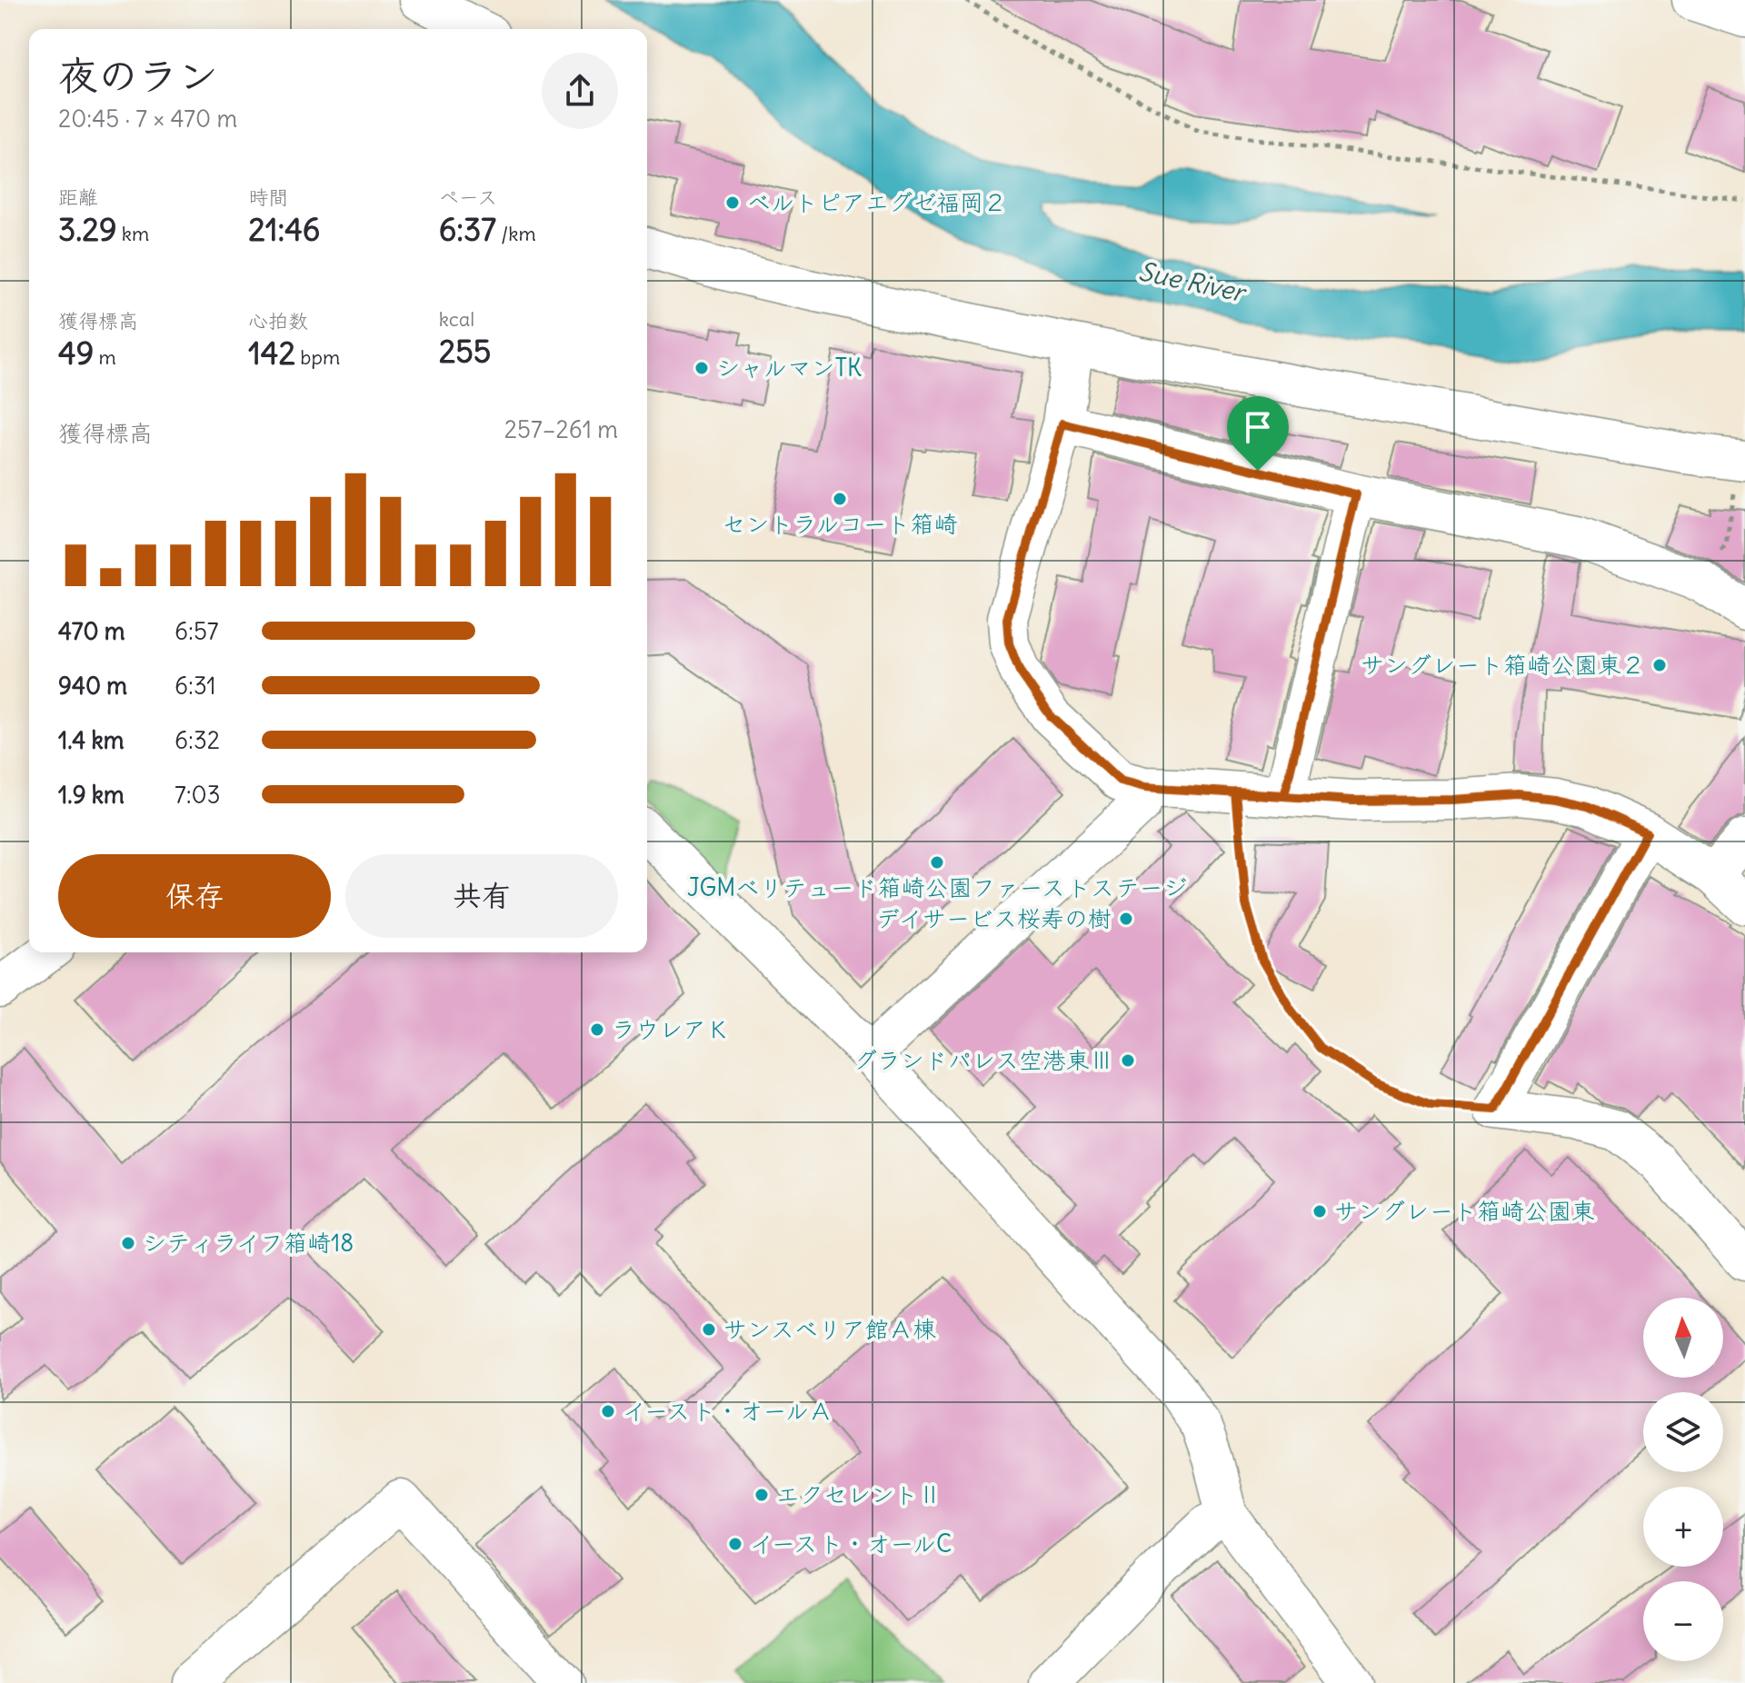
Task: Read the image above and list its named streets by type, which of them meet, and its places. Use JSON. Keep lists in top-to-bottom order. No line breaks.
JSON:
{"water":["Sue River"],"places":["ベルトピアエグゼ福岡２","シャルマンTK","セントラルコート箱崎","サングレート箱崎公園東２","JGMベリテュード箱崎公園ファーストステージ","デイサービス桜寿の樹","ラウレアＫ","グランドパレス空港東Ⅲ","サングレート箱崎公園東","シティライフ箱崎18","サンスベリア館Ａ棟","イースト・オールＡ","エクセレントⅡ","イースト・オールC"],"north":"top","page":{"heading":["夜のラン","20:45 · 7 × 470 m"],"stats":[["距離","3.29 km"],["時間","21:46"],["ペース","6:37 /km"],["獲得標高","49 m"],["心拍数","142 bpm"],["kcal","255"]],"chart":["獲得標高","257–261 m"],"list":[{"name":"470 m","note":"6:57"},{"name":"940 m","note":"6:31"},{"name":"1.4 km","note":"6:32"},{"name":"1.9 km","note":"7:03"}],"buttons":["保存","共有"],"map_buttons":["+","−"]}}
